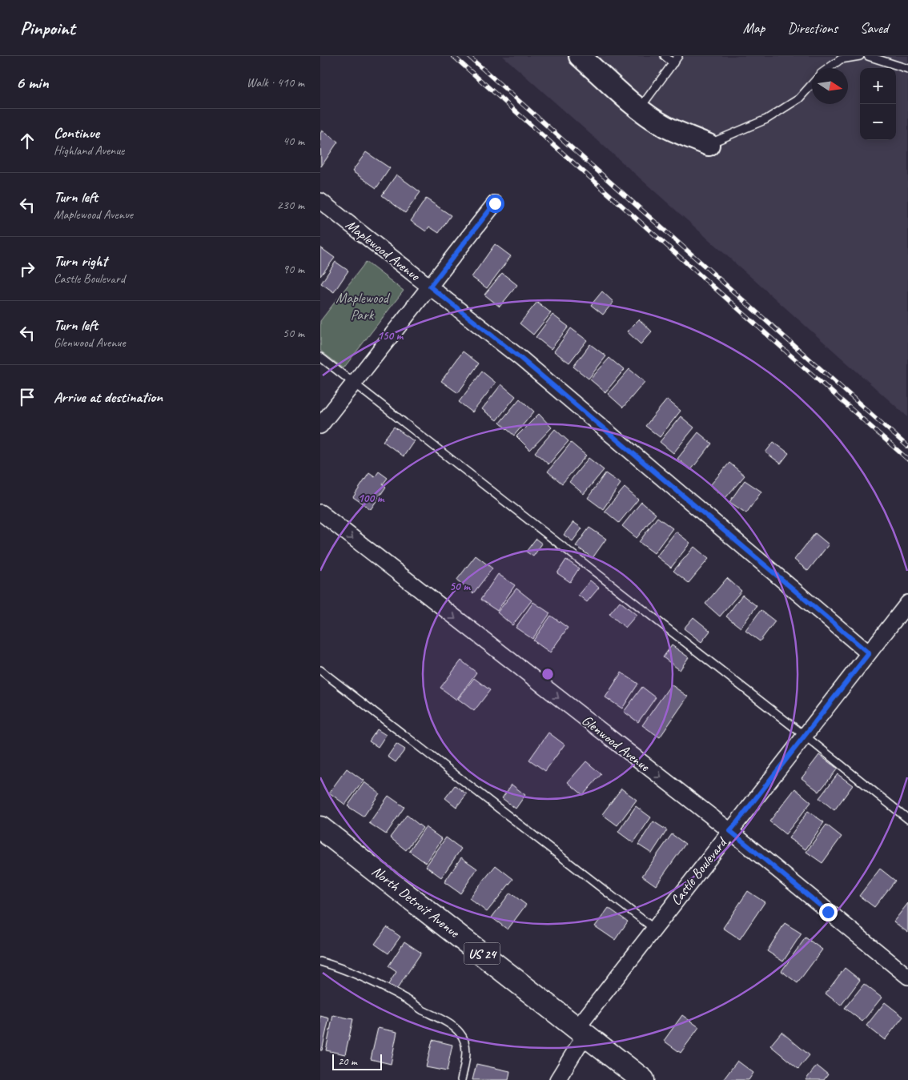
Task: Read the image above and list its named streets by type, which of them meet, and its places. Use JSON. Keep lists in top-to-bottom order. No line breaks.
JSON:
{"streets":{"main road":["North Detroit Avenue","US 24"],"street":["Maplewood Avenue","Glenwood Avenue","Castle Boulevard"]},"crossings":[["Maplewood Avenue","Castle Boulevard"],["Glenwood Avenue","Castle Boulevard"],["Castle Boulevard","North Detroit Avenue"]],"one_way":["Glenwood Avenue"],"parks":["Maplewood Park"],"scale_bar":"20 m","north":"right","page":{"header":"Pinpoint","nav":["Map","Directions","Saved"],"heading":["6 min","Walk · 410 m"],"map_buttons":["+","−"],"list":[["Continue","Highland Avenue","40 m"],["Turn left","Maplewood Avenue","230 m"],["Turn right","Castle Boulevard","90 m"],["Turn left","Glenwood Avenue","50 m"],"Arrive at destination"],"scale":"20 m"},"rings":["150 m","100 m","50 m"]}
